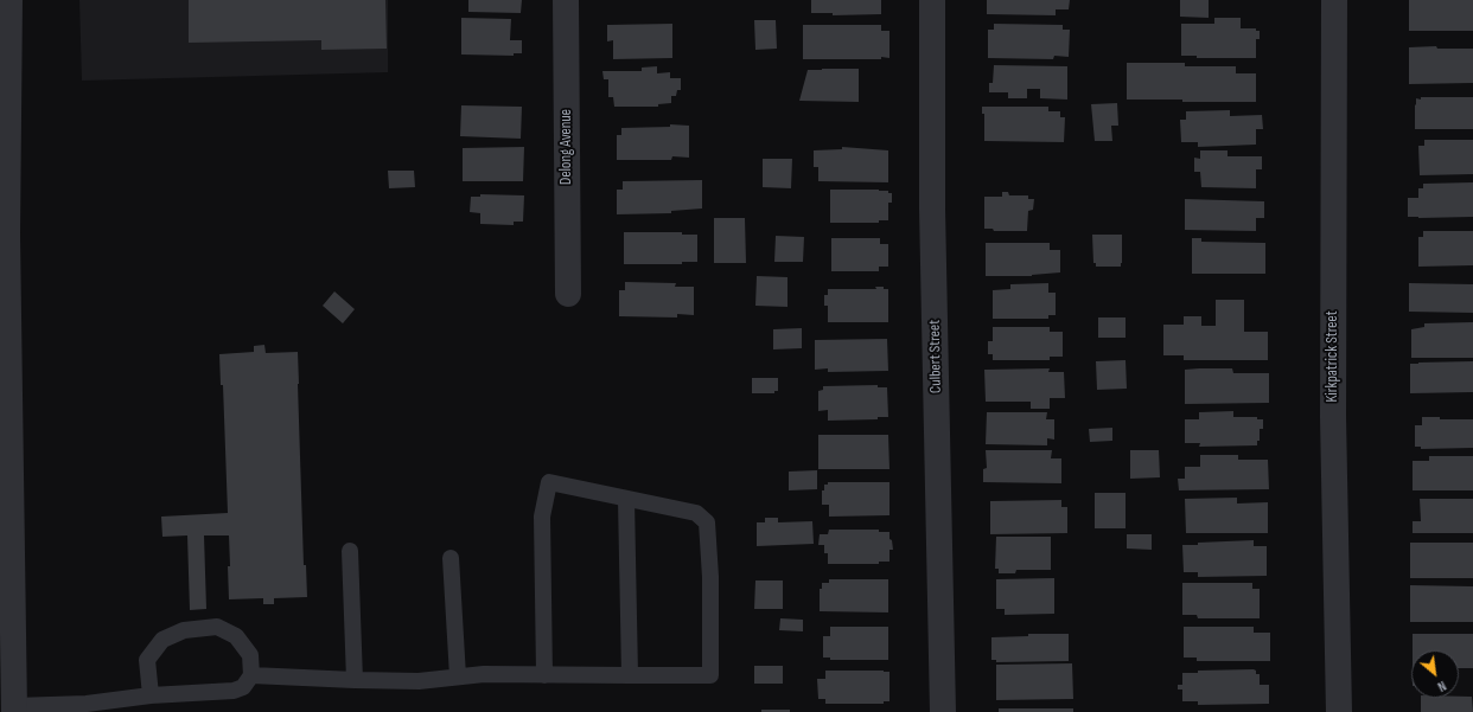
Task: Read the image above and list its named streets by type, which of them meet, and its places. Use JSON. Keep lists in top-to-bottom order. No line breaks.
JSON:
{"streets":{"street":["Delong Avenue","Culbert Street","Kirkpatrick Street"]},"north":"bottom right"}
